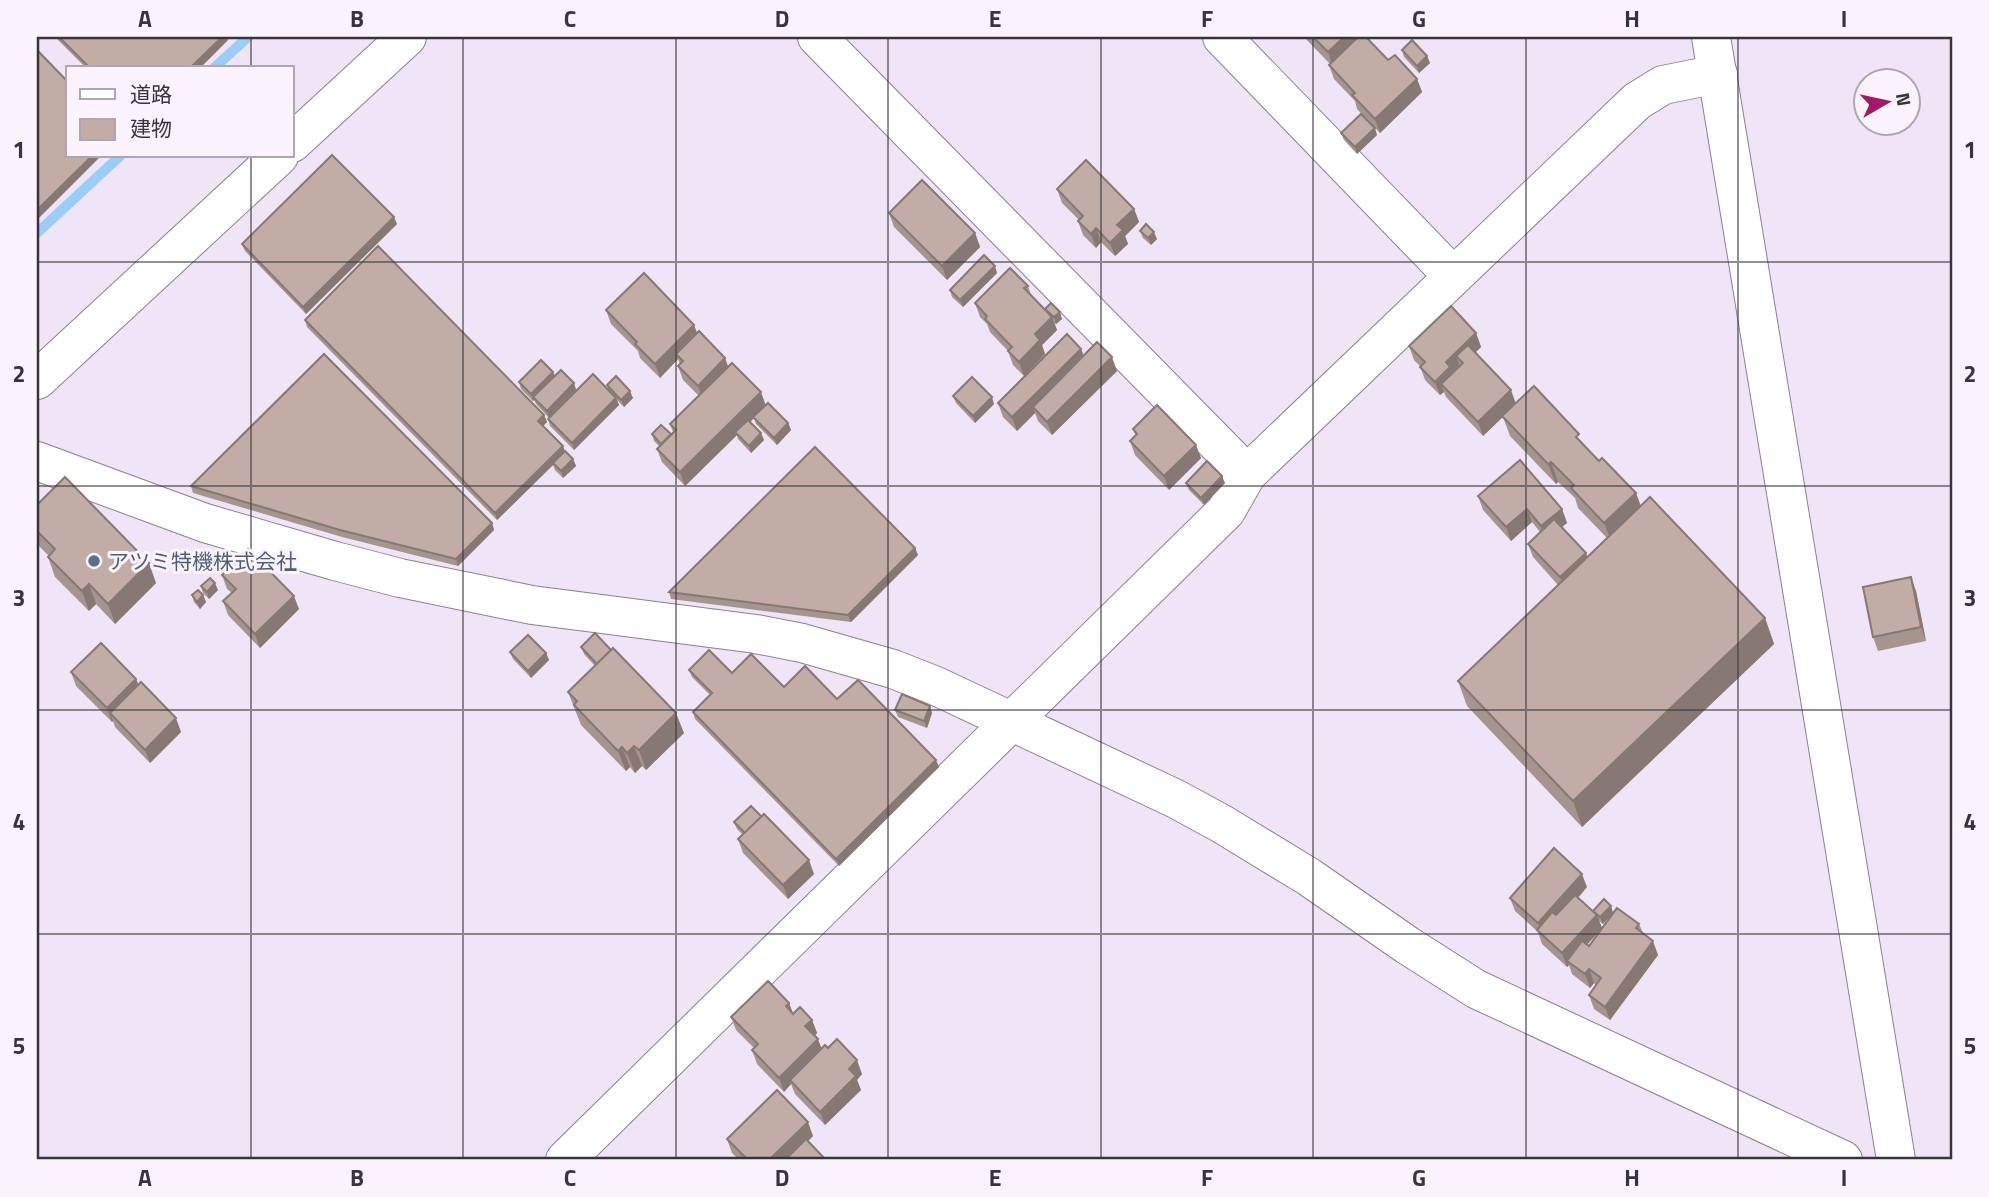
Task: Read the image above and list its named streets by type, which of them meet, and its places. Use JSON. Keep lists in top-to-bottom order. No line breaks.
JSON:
{"places":["アツミ特機株式会社"],"legend":["道路","建物"],"north":"right","grid":{"columns":["A","B","C","D","E","F","G","H","I"],"rows":["1","2","3","4","5"]}}
